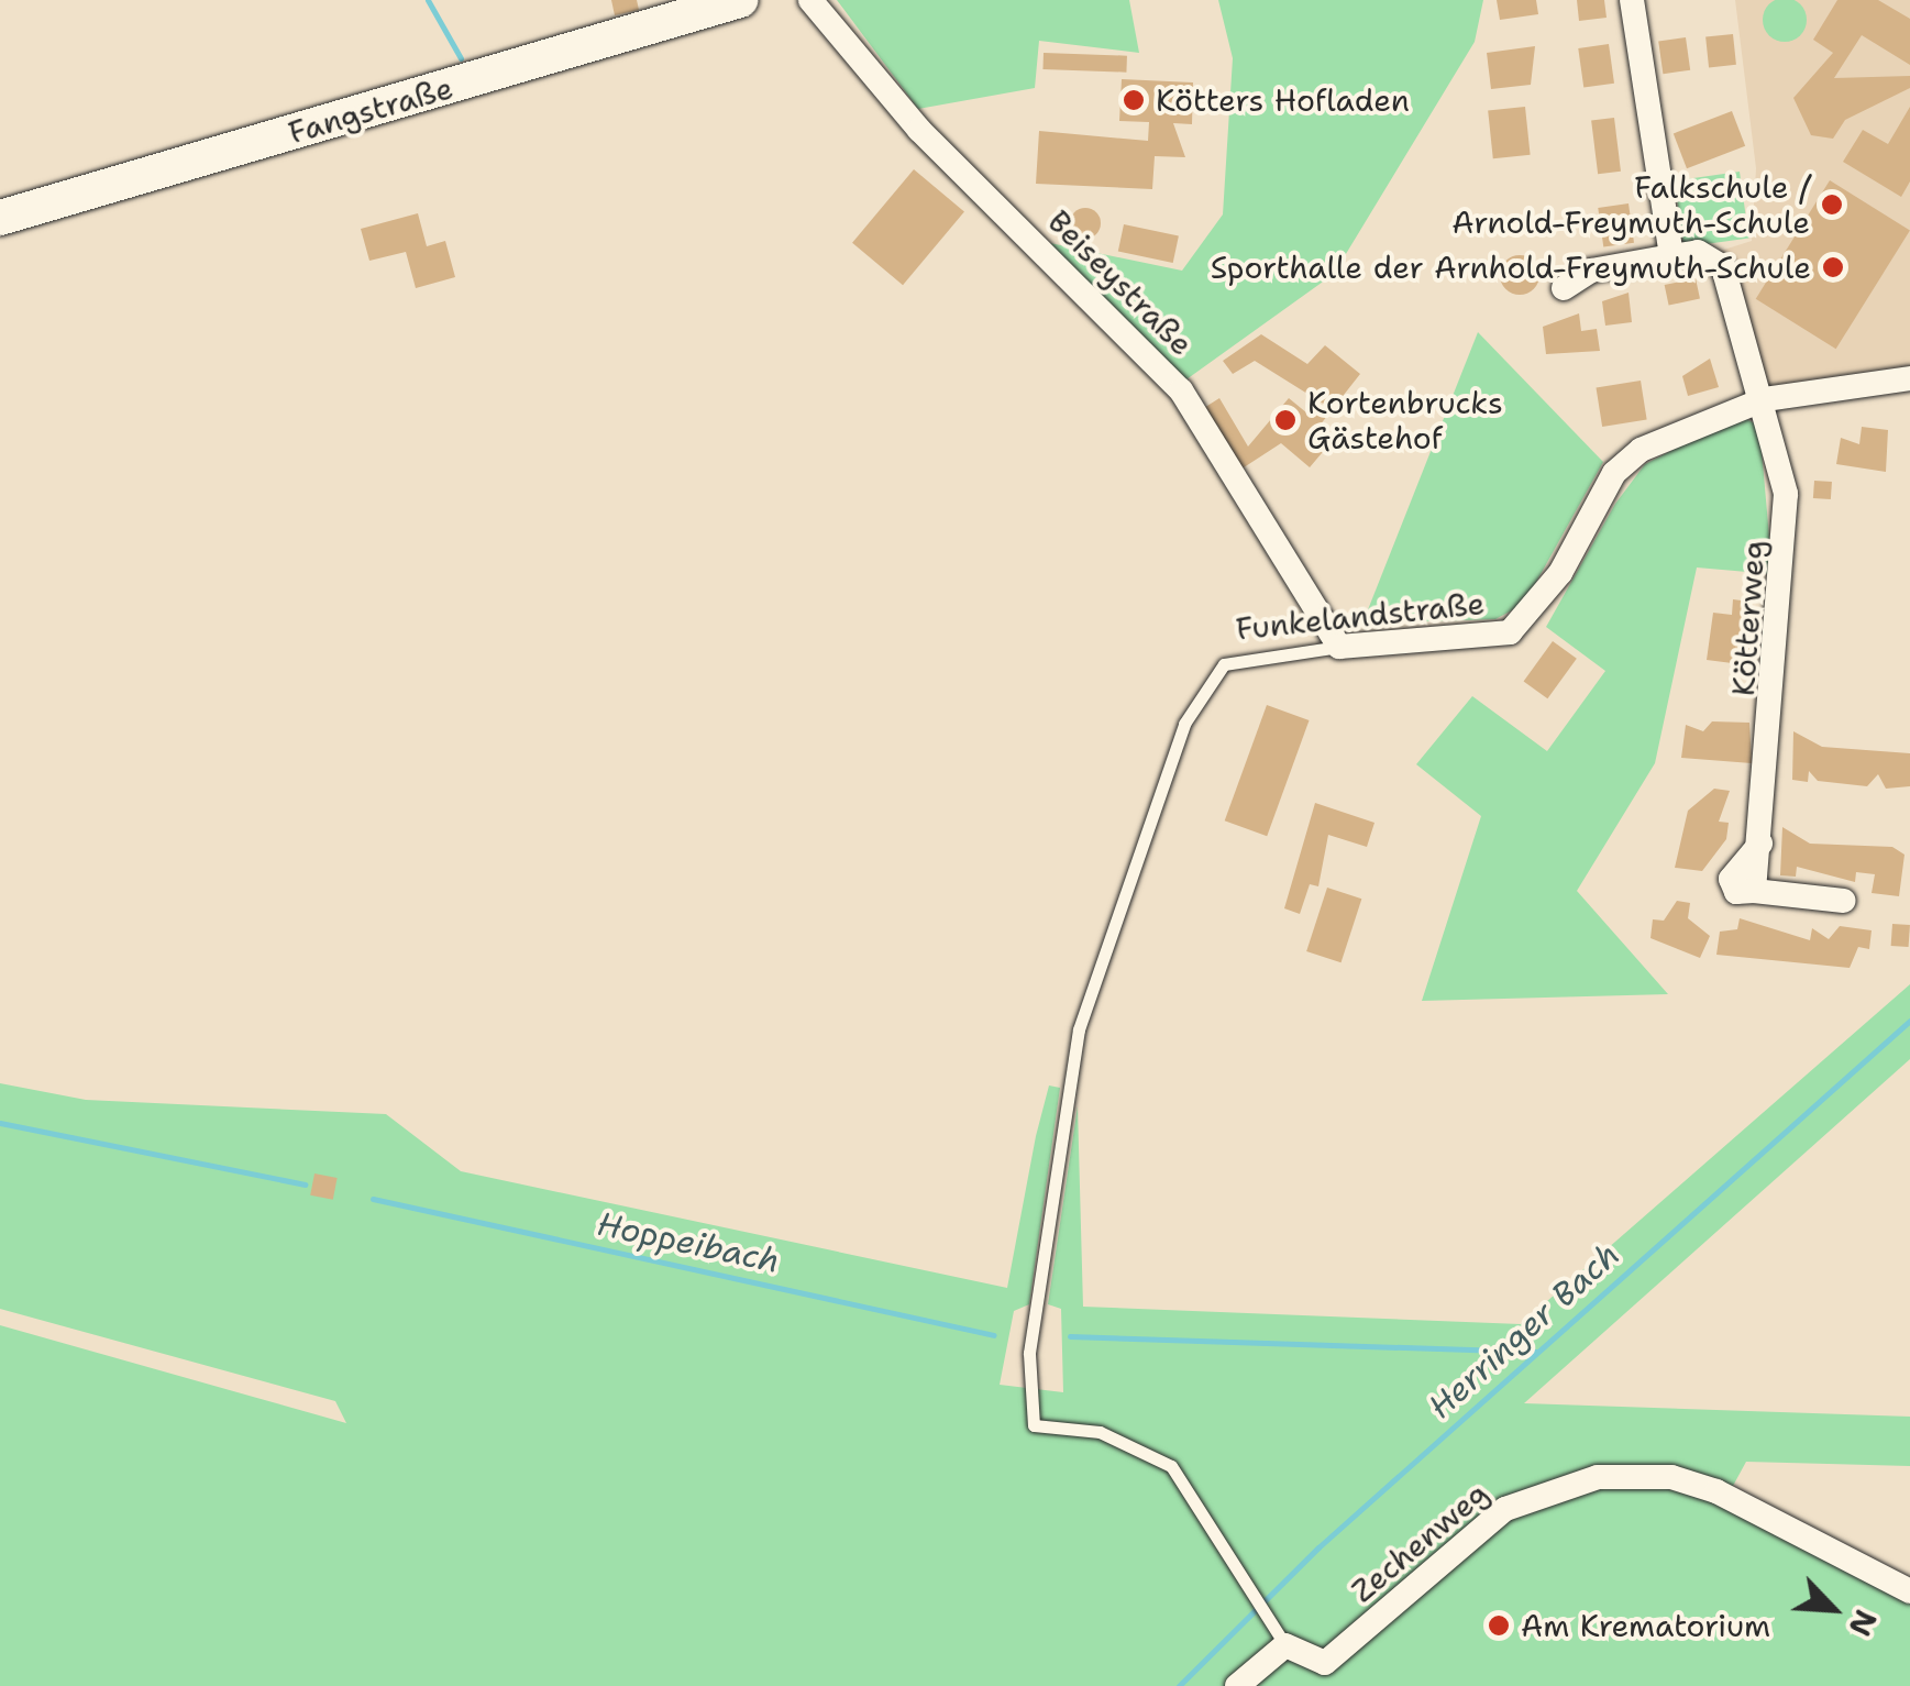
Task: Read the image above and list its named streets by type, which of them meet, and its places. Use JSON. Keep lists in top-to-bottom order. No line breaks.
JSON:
{"streets":{"main road":["Fangstraße"],"street":["Beiseystraße","Funkelandstraße","Kötterweg","Zechenweg"]},"crossings":[["Beiseystraße","Funkelandstraße"],["Funkelandstraße","Kötterweg"],["Funkelandstraße","Zechenweg"]],"water":["Hoppeibach","Herringer Bach"],"places":["Kötters Hofladen","Falkschule / Arnold-Freymuth-Schule","Sporthalle der Arnhold-Freymuth-Schule","Kortenbrucks Gästehof","Am Krematorium"],"north":"bottom right"}
